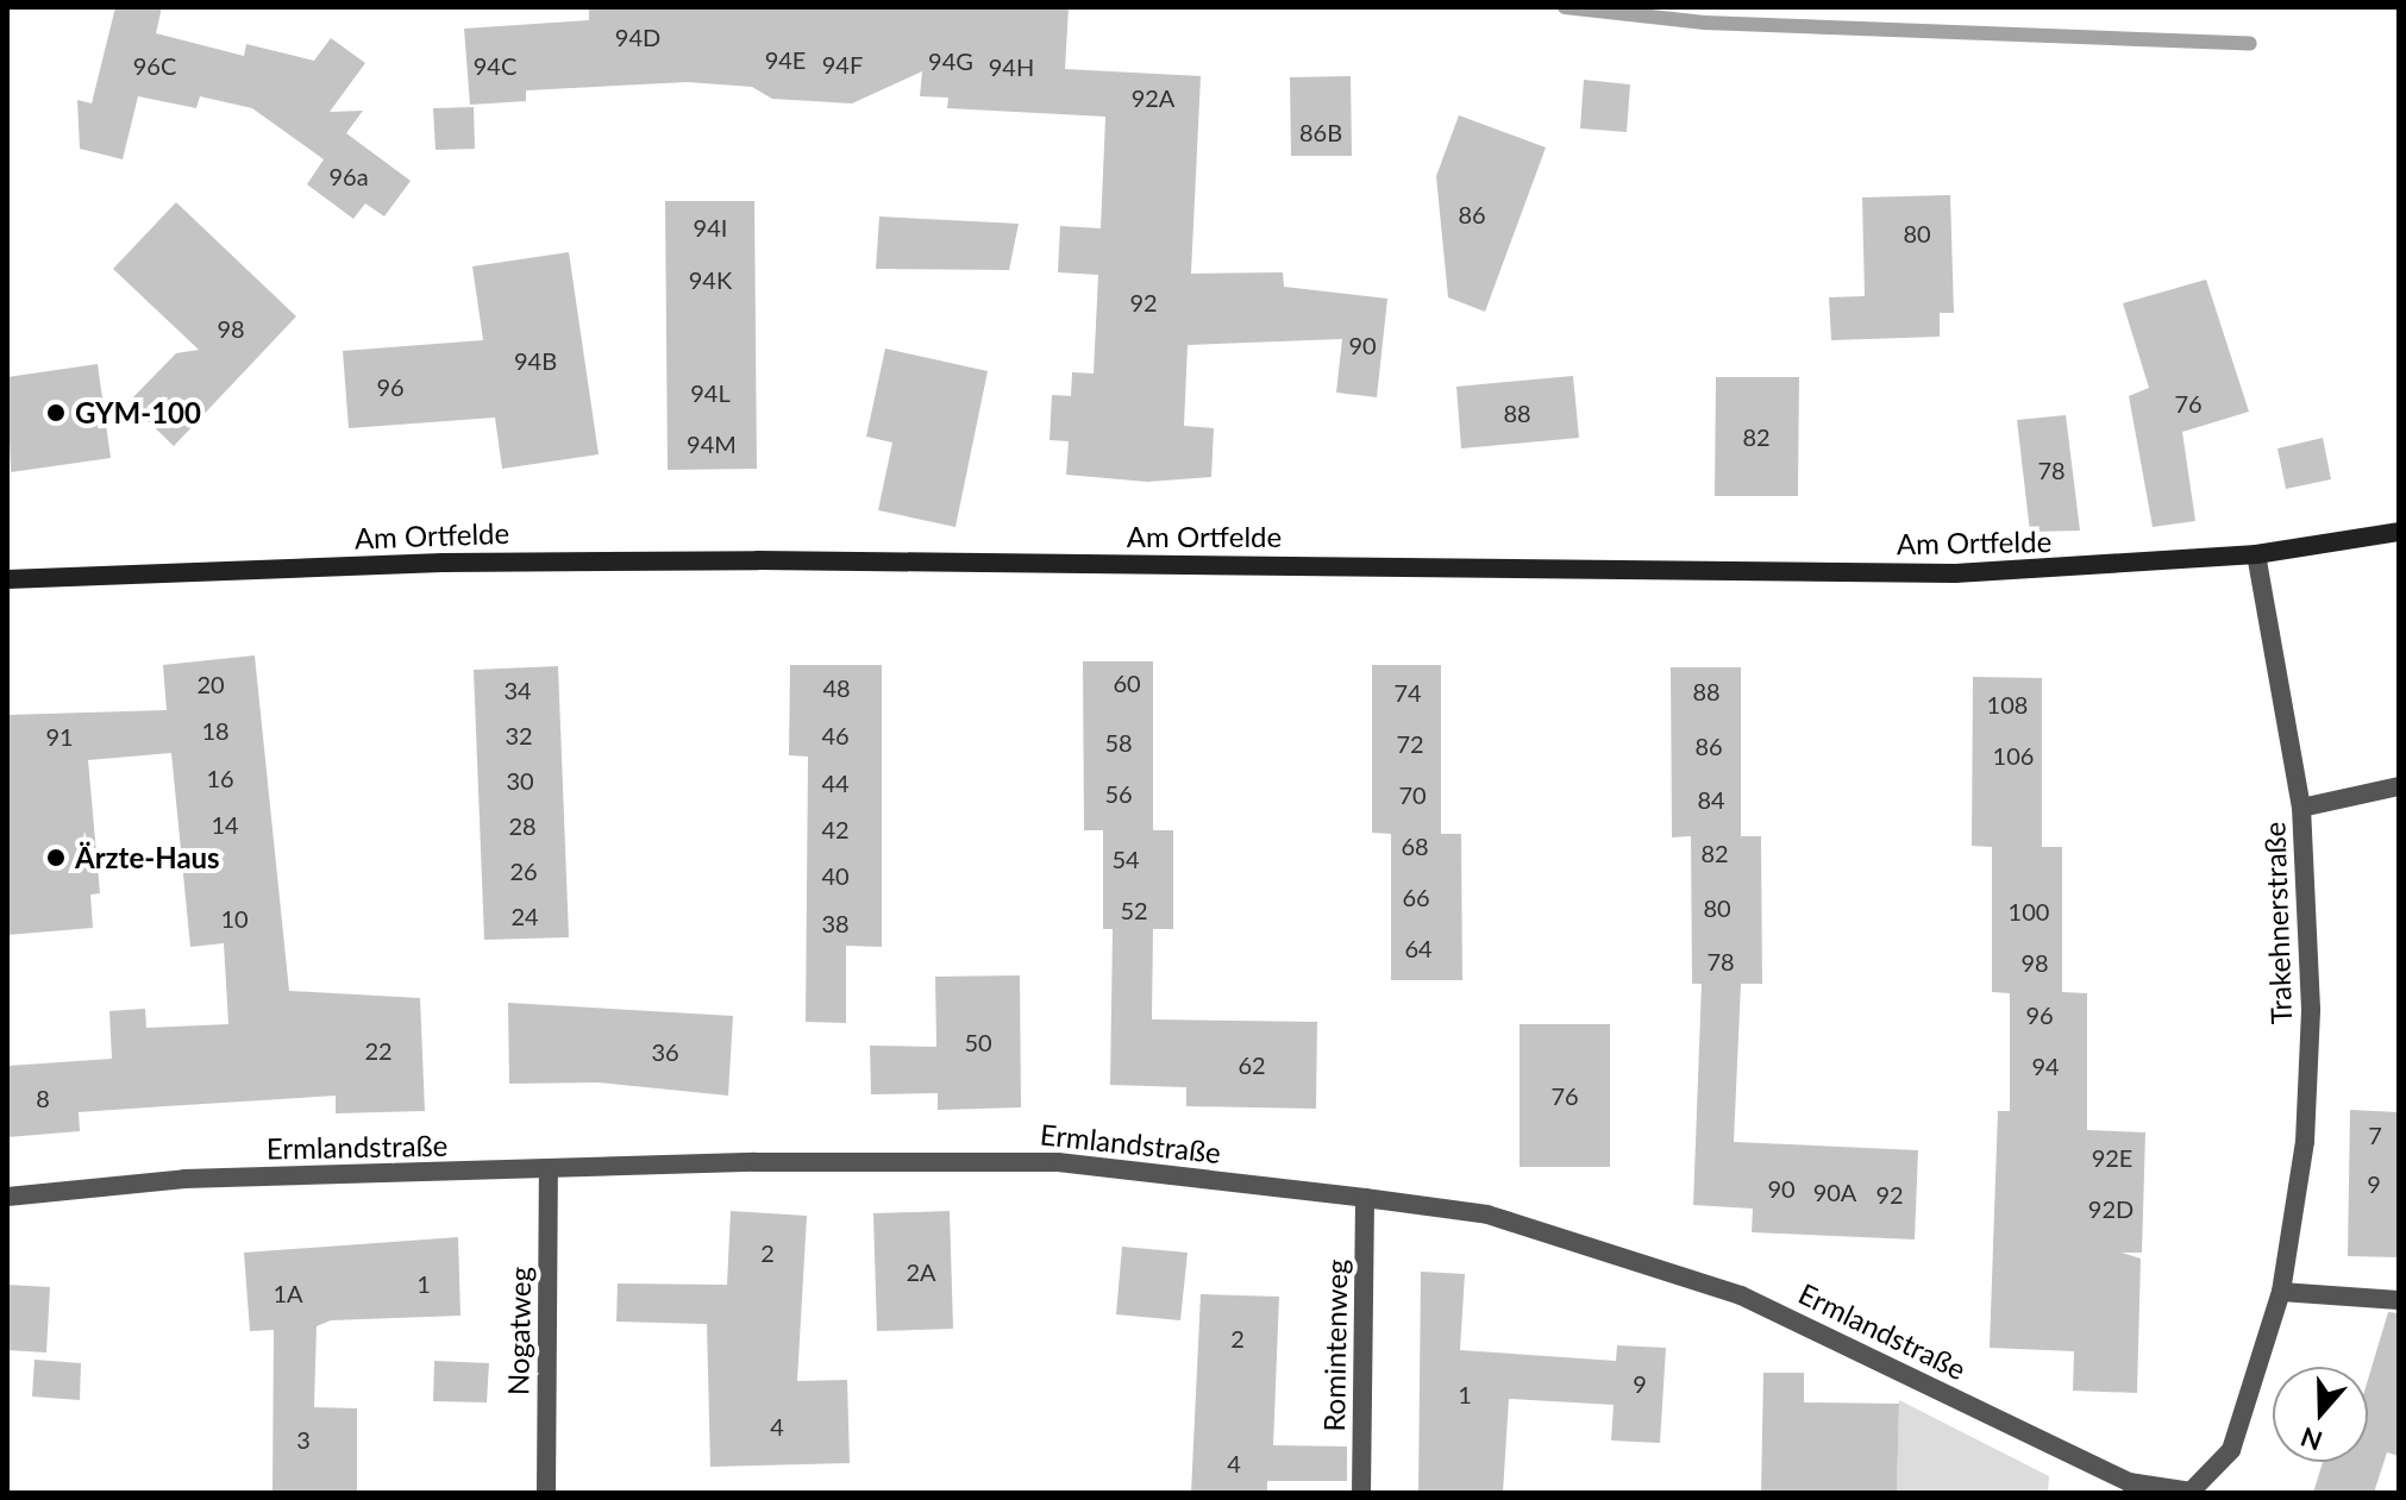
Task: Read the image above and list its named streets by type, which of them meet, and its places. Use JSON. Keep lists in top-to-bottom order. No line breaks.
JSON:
{"streets":{"main road":["Am Ortfelde"],"street":["Trakehnerstraße","Ermlandstraße","Nogatweg","Romintenweg"]},"crossings":[["Am Ortfelde","Trakehnerstraße"],["Trakehnerstraße","Ermlandstraße"],["Ermlandstraße","Nogatweg"],["Ermlandstraße","Romintenweg"]],"places":["GYM-100","Ärzte-Haus"],"house_numbers":["94D","94E","94G","94F","96C","94C","94H","92A","86B","96a","86","94I","80","94K","92","98","90","94B","96","94L","76","88","82","94M","78","60","20","48","34","88","74","108","18","32","46","91","58","72","86","106","16","30","44","56","70","84","14","28","42","68","82","54","26","40","66","80","52","100","24","10","38","64","78","98","96","50","22","36","62","94","76","8","7","92E","9","90","90A","92","92D","2","2A","1","1A","2","9","1","4","3","4"],"north":"bottom"}
